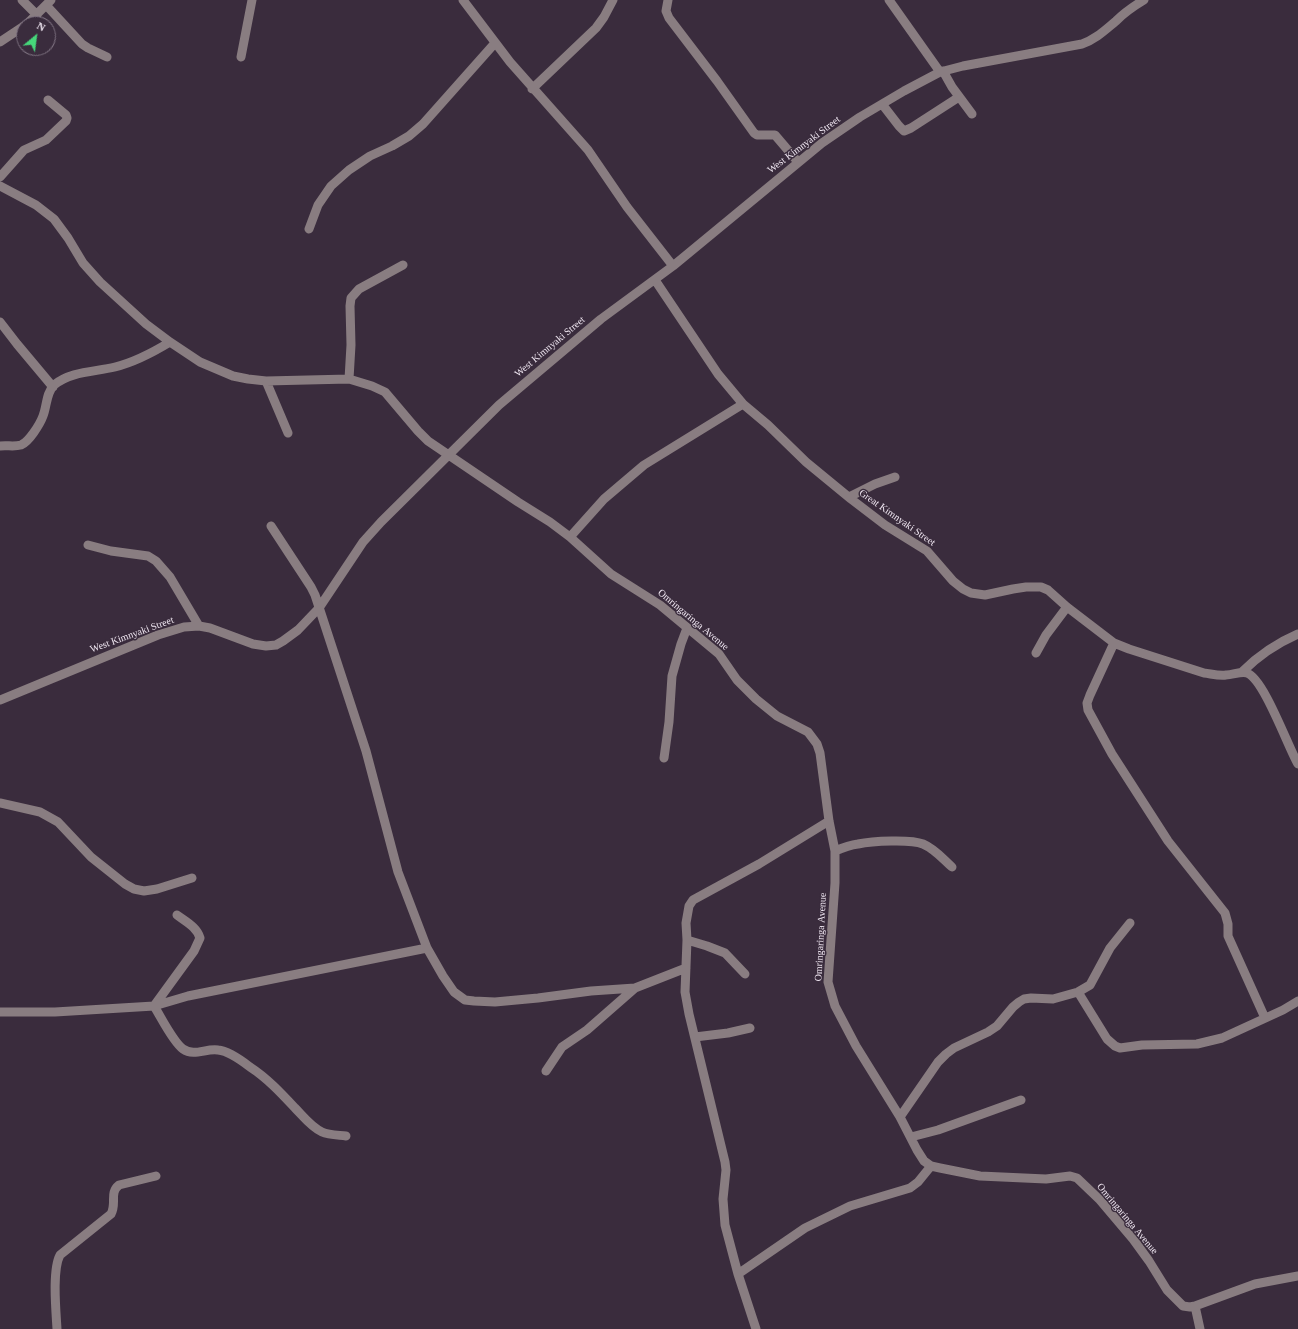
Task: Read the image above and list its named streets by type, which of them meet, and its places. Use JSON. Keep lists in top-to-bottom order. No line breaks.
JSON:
{"streets":{"street":["West Kimnyaki Street","Great Kimnyaki Street","Omringaringa Avenue"]},"crossings":[["West Kimnyaki Street","Great Kimnyaki Street"],["West Kimnyaki Street","Omringaringa Avenue"]],"north":"top right"}
